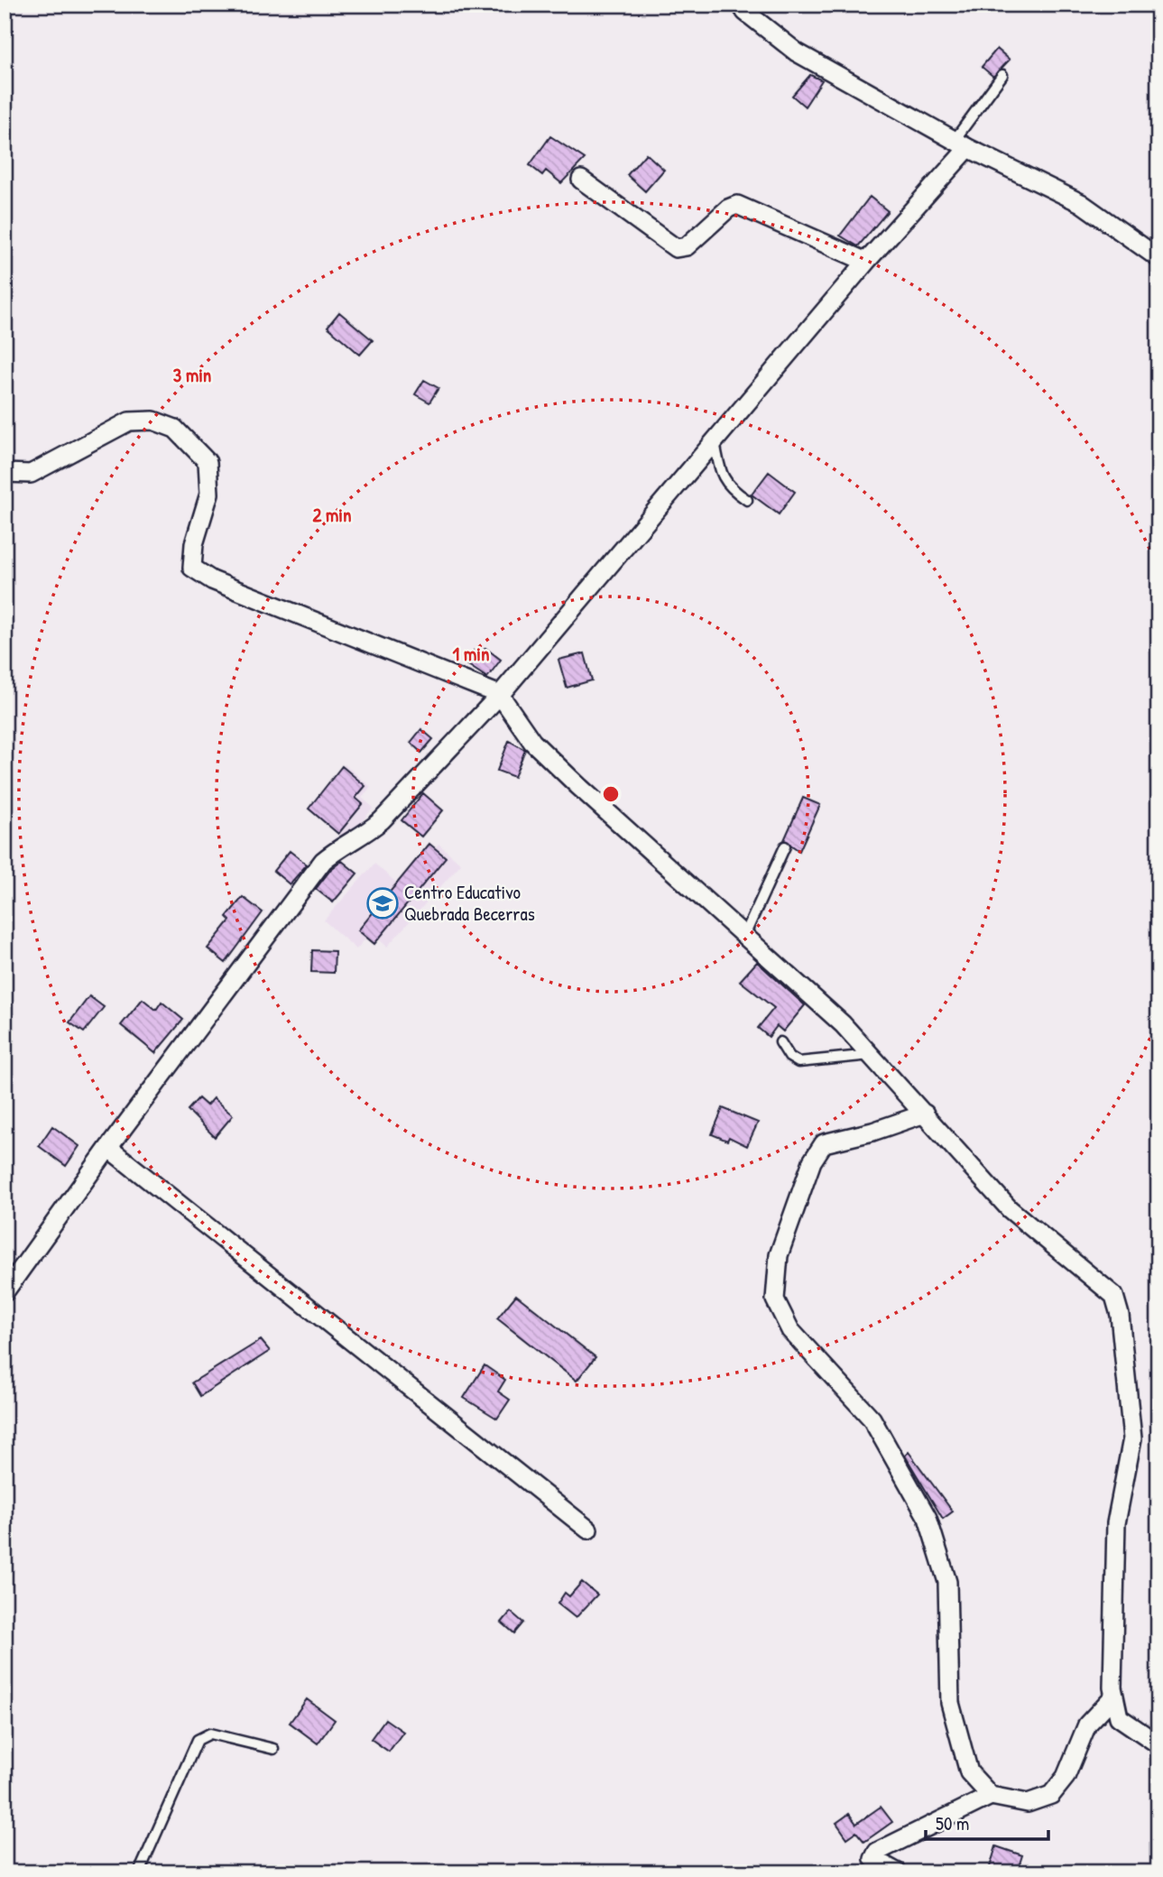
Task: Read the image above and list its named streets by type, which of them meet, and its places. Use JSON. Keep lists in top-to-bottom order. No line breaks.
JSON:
{"places":{"school or university":["Centro Educativo Quebrada Becerras"]},"scale_bar":"50 m","rings":["3 min","2 min","1 min"]}
